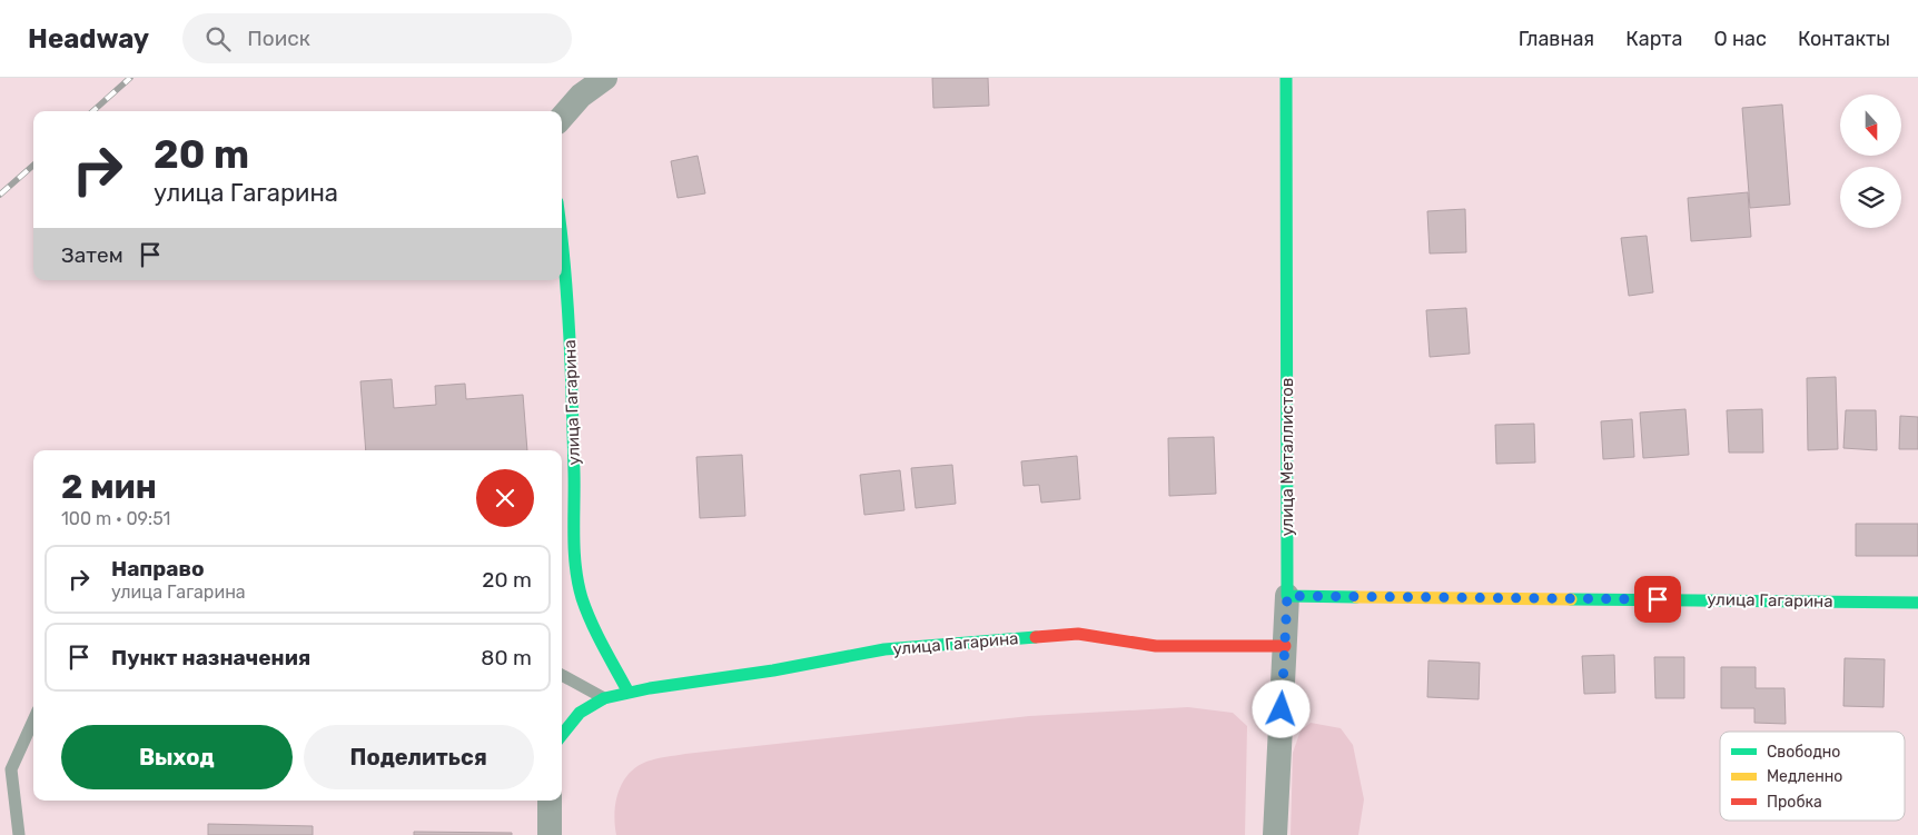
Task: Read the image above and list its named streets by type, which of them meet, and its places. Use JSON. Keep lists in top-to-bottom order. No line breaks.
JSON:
{"streets":{"street":["улица Гагарина","улица Металлистов"]},"crossings":[["улица Гагарина","улица Металлистов"]],"legend":["Свободно","Медленно","Пробка"],"north":"bottom","page":{"header":"Headway","search":"Поиск","nav":["Главная","Карта","О нас","Контакты"],"turn":["20 m","улица Гагарина"],"then":"Затем","heading":["2 мин","100 m · 09:51"],"list":[{"name":"Направо","note":"улица Гагарина","value":"20 m"},{"name":"Пункт назначения","value":"80 m"}],"buttons":["Выход","Поделиться"]}}
